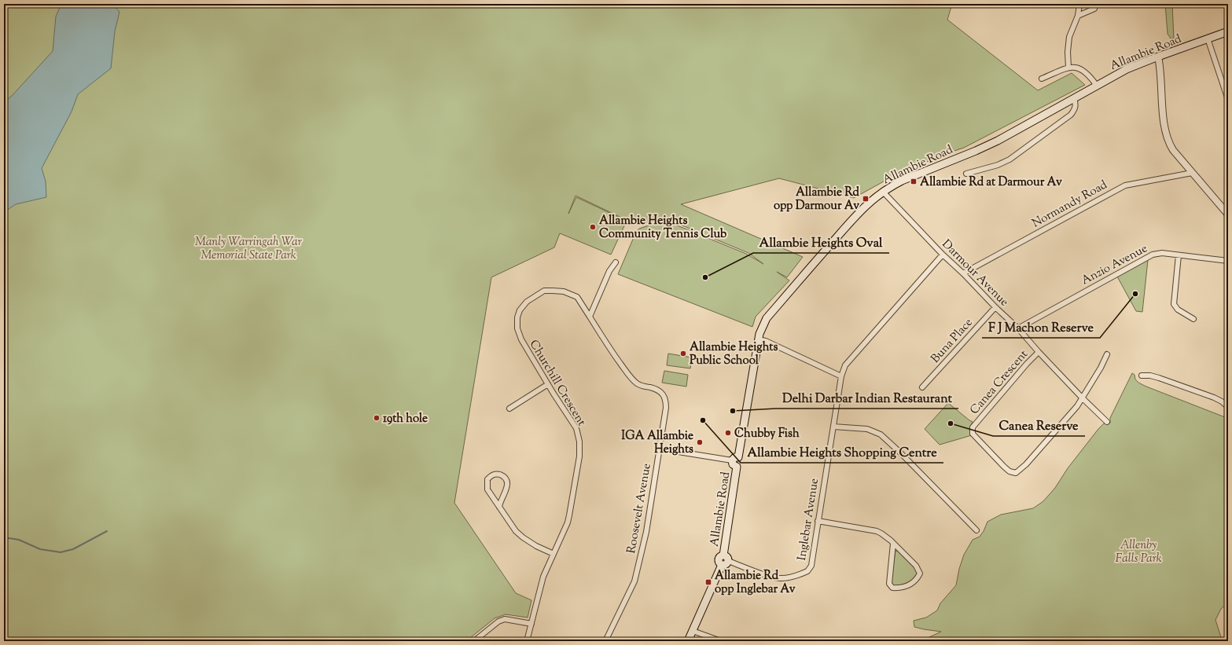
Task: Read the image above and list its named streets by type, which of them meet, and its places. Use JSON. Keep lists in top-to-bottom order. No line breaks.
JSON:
{"streets":{"main road":["Allambie Road"],"street":["Normandy Road","Anzio Avenue","Darmour Avenue","Buna Place","Canea Crescent","Churchill Crescent","Roosevelt Avenue","Inglebar Avenue"]},"crossings":[["Allambie Road","Darmour Avenue"],["Allambie Road","Inglebar Avenue"],["Normandy Road","Darmour Avenue"],["Anzio Avenue","Darmour Avenue"],["Darmour Avenue","Buna Place"],["Darmour Avenue","Canea Crescent"],["Darmour Avenue","Inglebar Avenue"],["Churchill Crescent","Roosevelt Avenue"]],"parks":["Manly Warringah War Memorial State Park","Allenby Falls Park"],"places":{"transit":["Allambie Rd at Darmour Av","Allambie Rd opp Darmour Av","Allambie Rd opp Inglebar Av"],"other":["Allambie Heights Community Tennis Club","Allambie Heights Oval","F J Machon Reserve","Allambie Heights Public School","Delhi Darbar Indian Restaurant","19th hole","Allambie Heights Shopping Centre","Canea Reserve","Chubby Fish","IGA Allambie Heights"]}}
